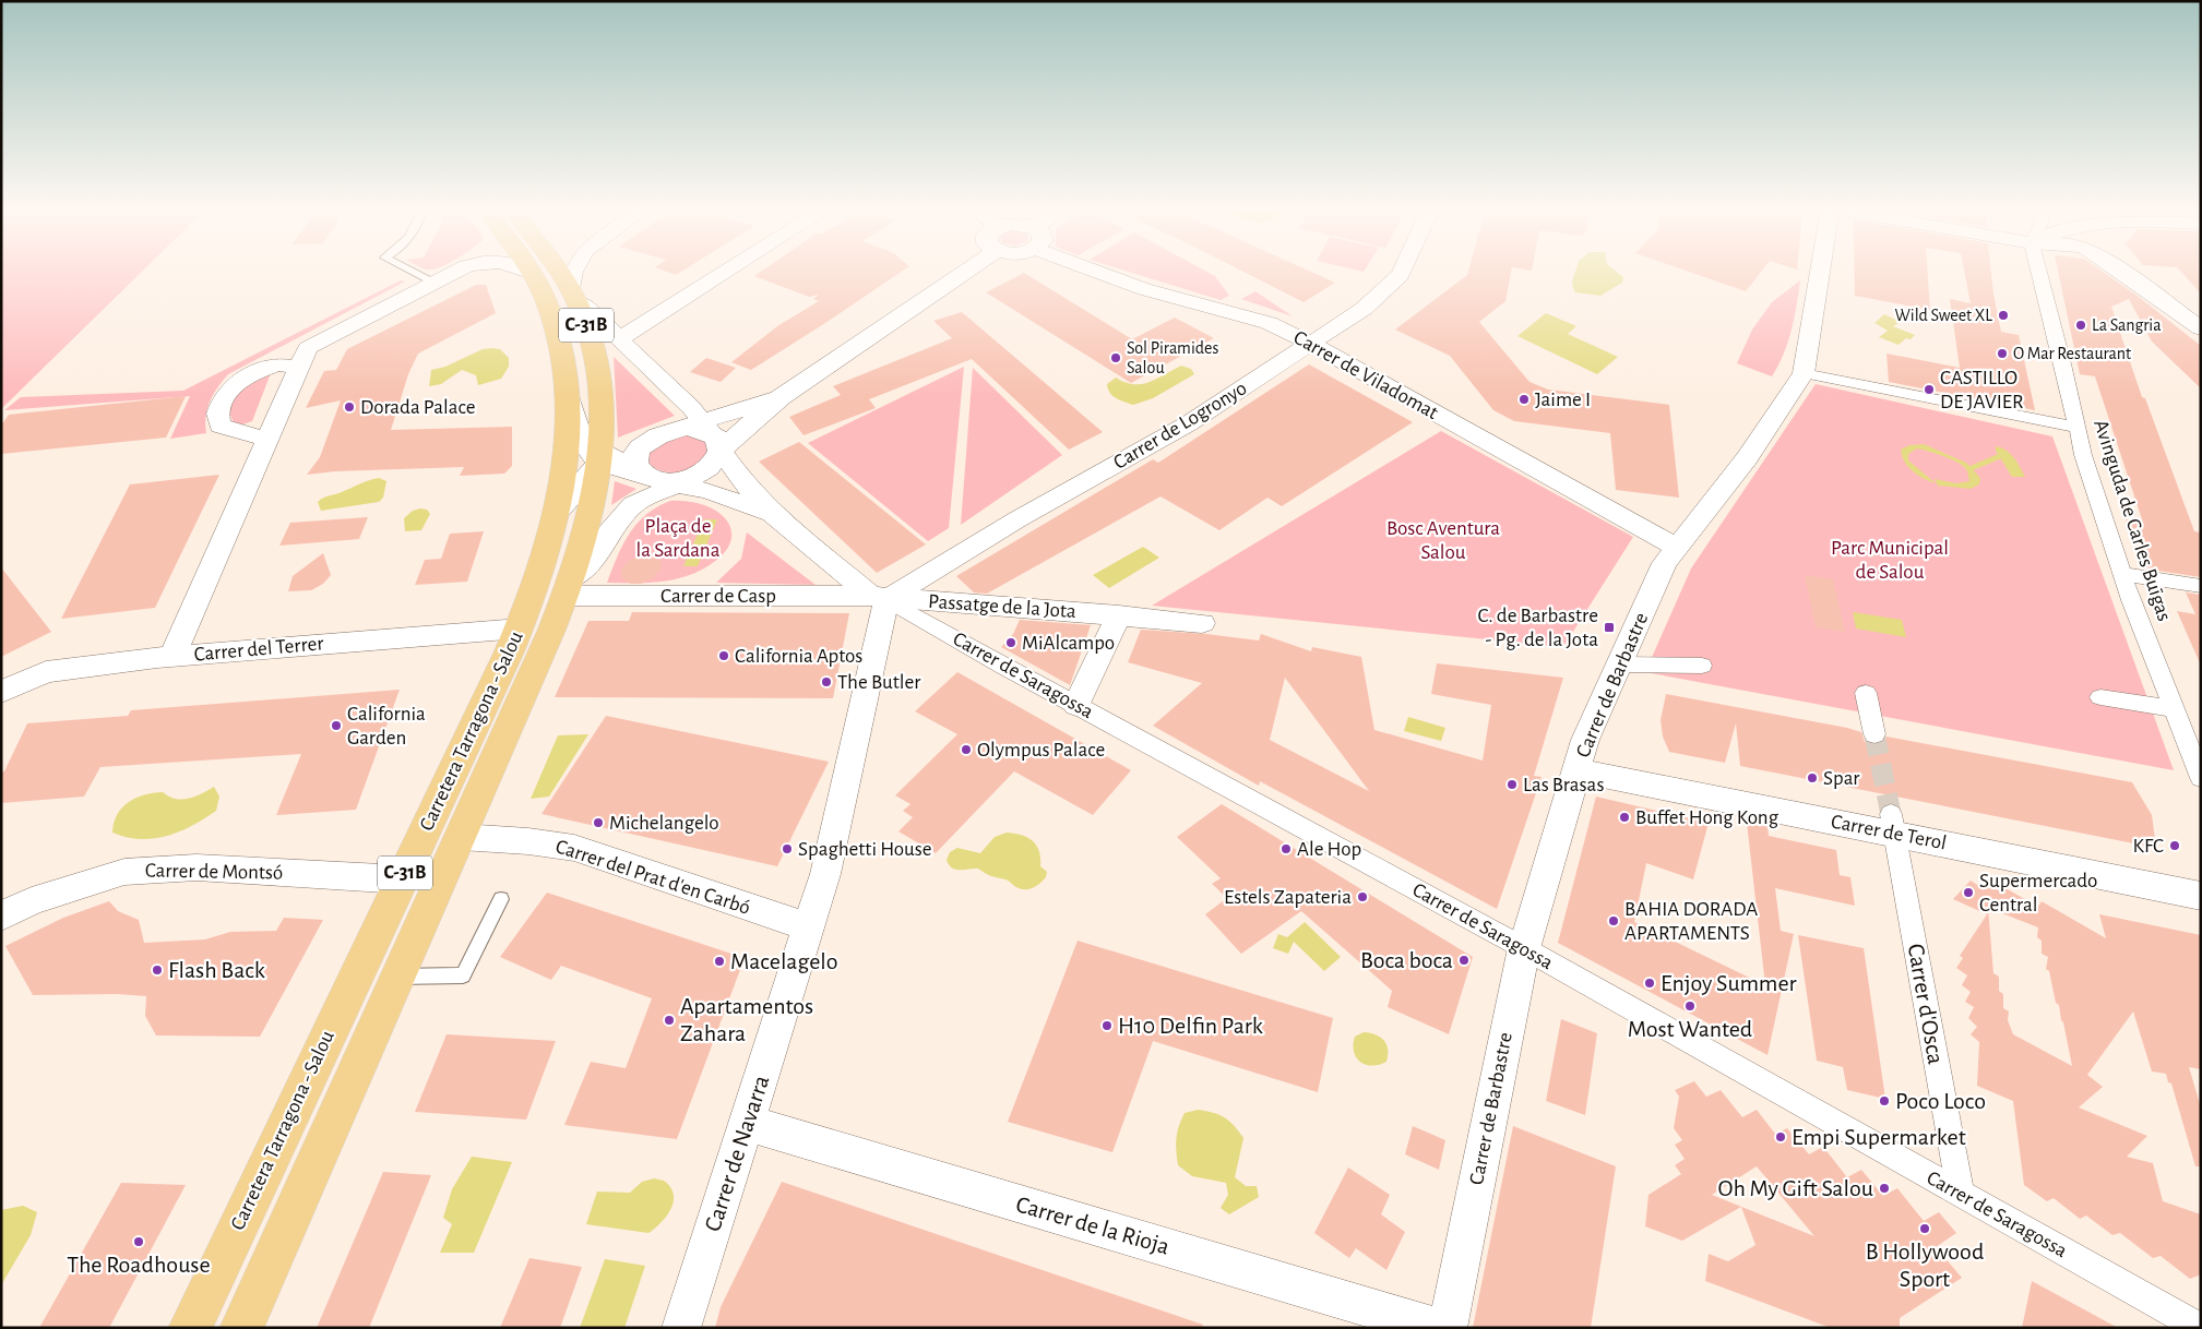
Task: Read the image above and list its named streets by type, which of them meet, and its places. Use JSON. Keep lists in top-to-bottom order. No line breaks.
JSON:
{"streets":{"main road":["C-31B","Carretera Tarragona - Salou"],"street":["Carrer de Viladomat","Carrer de Logronyo","Avinguda de Carles Buïgas","Carrer de Casp","Passatge de la Jota","Carrer del Terrer","Carrer de Saragossa","Carrer de Barbastre","Carrer de Terol","Carrer de Montsó","Carrer del Prat d'en Carbó","Carrer d'Osca","Carrer de Navarra","Carrer de la Rioja"]},"crossings":[["Carrer de Viladomat","Carrer de Logronyo"],["Carrer de Viladomat","Carrer de Barbastre"],["Carrer de Logronyo","Carrer de Casp"],["Carrer de Logronyo","Passatge de la Jota"],["Carrer de Logronyo","Carrer de Saragossa"],["Carrer de Logronyo","Carrer de Navarra"],["Carrer de Casp","Passatge de la Jota"],["Carrer de Casp","Carrer de Saragossa"],["Carrer de Casp","Carretera Tarragona - Salou"],["Carrer de Casp","Carrer de Navarra"],["Passatge de la Jota","Carrer de Saragossa"],["Passatge de la Jota","Carrer de Navarra"],["Carrer del Terrer","Carretera Tarragona - Salou"],["Carrer de Saragossa","Carrer de Barbastre"],["Carrer de Saragossa","Carretera Tarragona - Salou"],["Carrer de Saragossa","Carrer d'Osca"],["Carrer de Saragossa","Carrer de Navarra"],["Carrer de Barbastre","Carrer de Terol"],["Carretera Tarragona - Salou","Carrer de Montsó"],["Carretera Tarragona - Salou","Carrer del Prat d'en Carbó"],["Carrer de Terol","Carrer d'Osca"],["Carrer del Prat d'en Carbó","Carrer de Navarra"],["Carrer de Navarra","Carrer de la Rioja"]],"parks":["Plaça de la Sardana","Bosc Aventura Salou","Parc Municipal de Salou"],"places":{"other":["Wild Sweet XL","La Sangria","O Mar Restaurant","Sol Piramides Salou","CASTILLO DE JAVIER","Jaime I","Dorada Palace","MiAlcampo","California Aptos","The Butler","California Garden","Olympus Palace","Spar","Las Brasas","Buffet Hong Kong","Michelangelo","KFC","Spaghetti House","Ale Hop","Supermercado Central","Estels Zapateria","BAHIA DORADA APARTAMENTS","Boca boca","Macelagelo","Flash Back","Enjoy Summer","Most Wanted","Apartamentos Zahara","H10 Delfin Park","Poco Loco","Empi Supermarket","Oh My Gift Salou","B Hollywood Sport","The Roadhouse"],"transit":["C. de Barbastre - Pg. de la Jota"]}}
